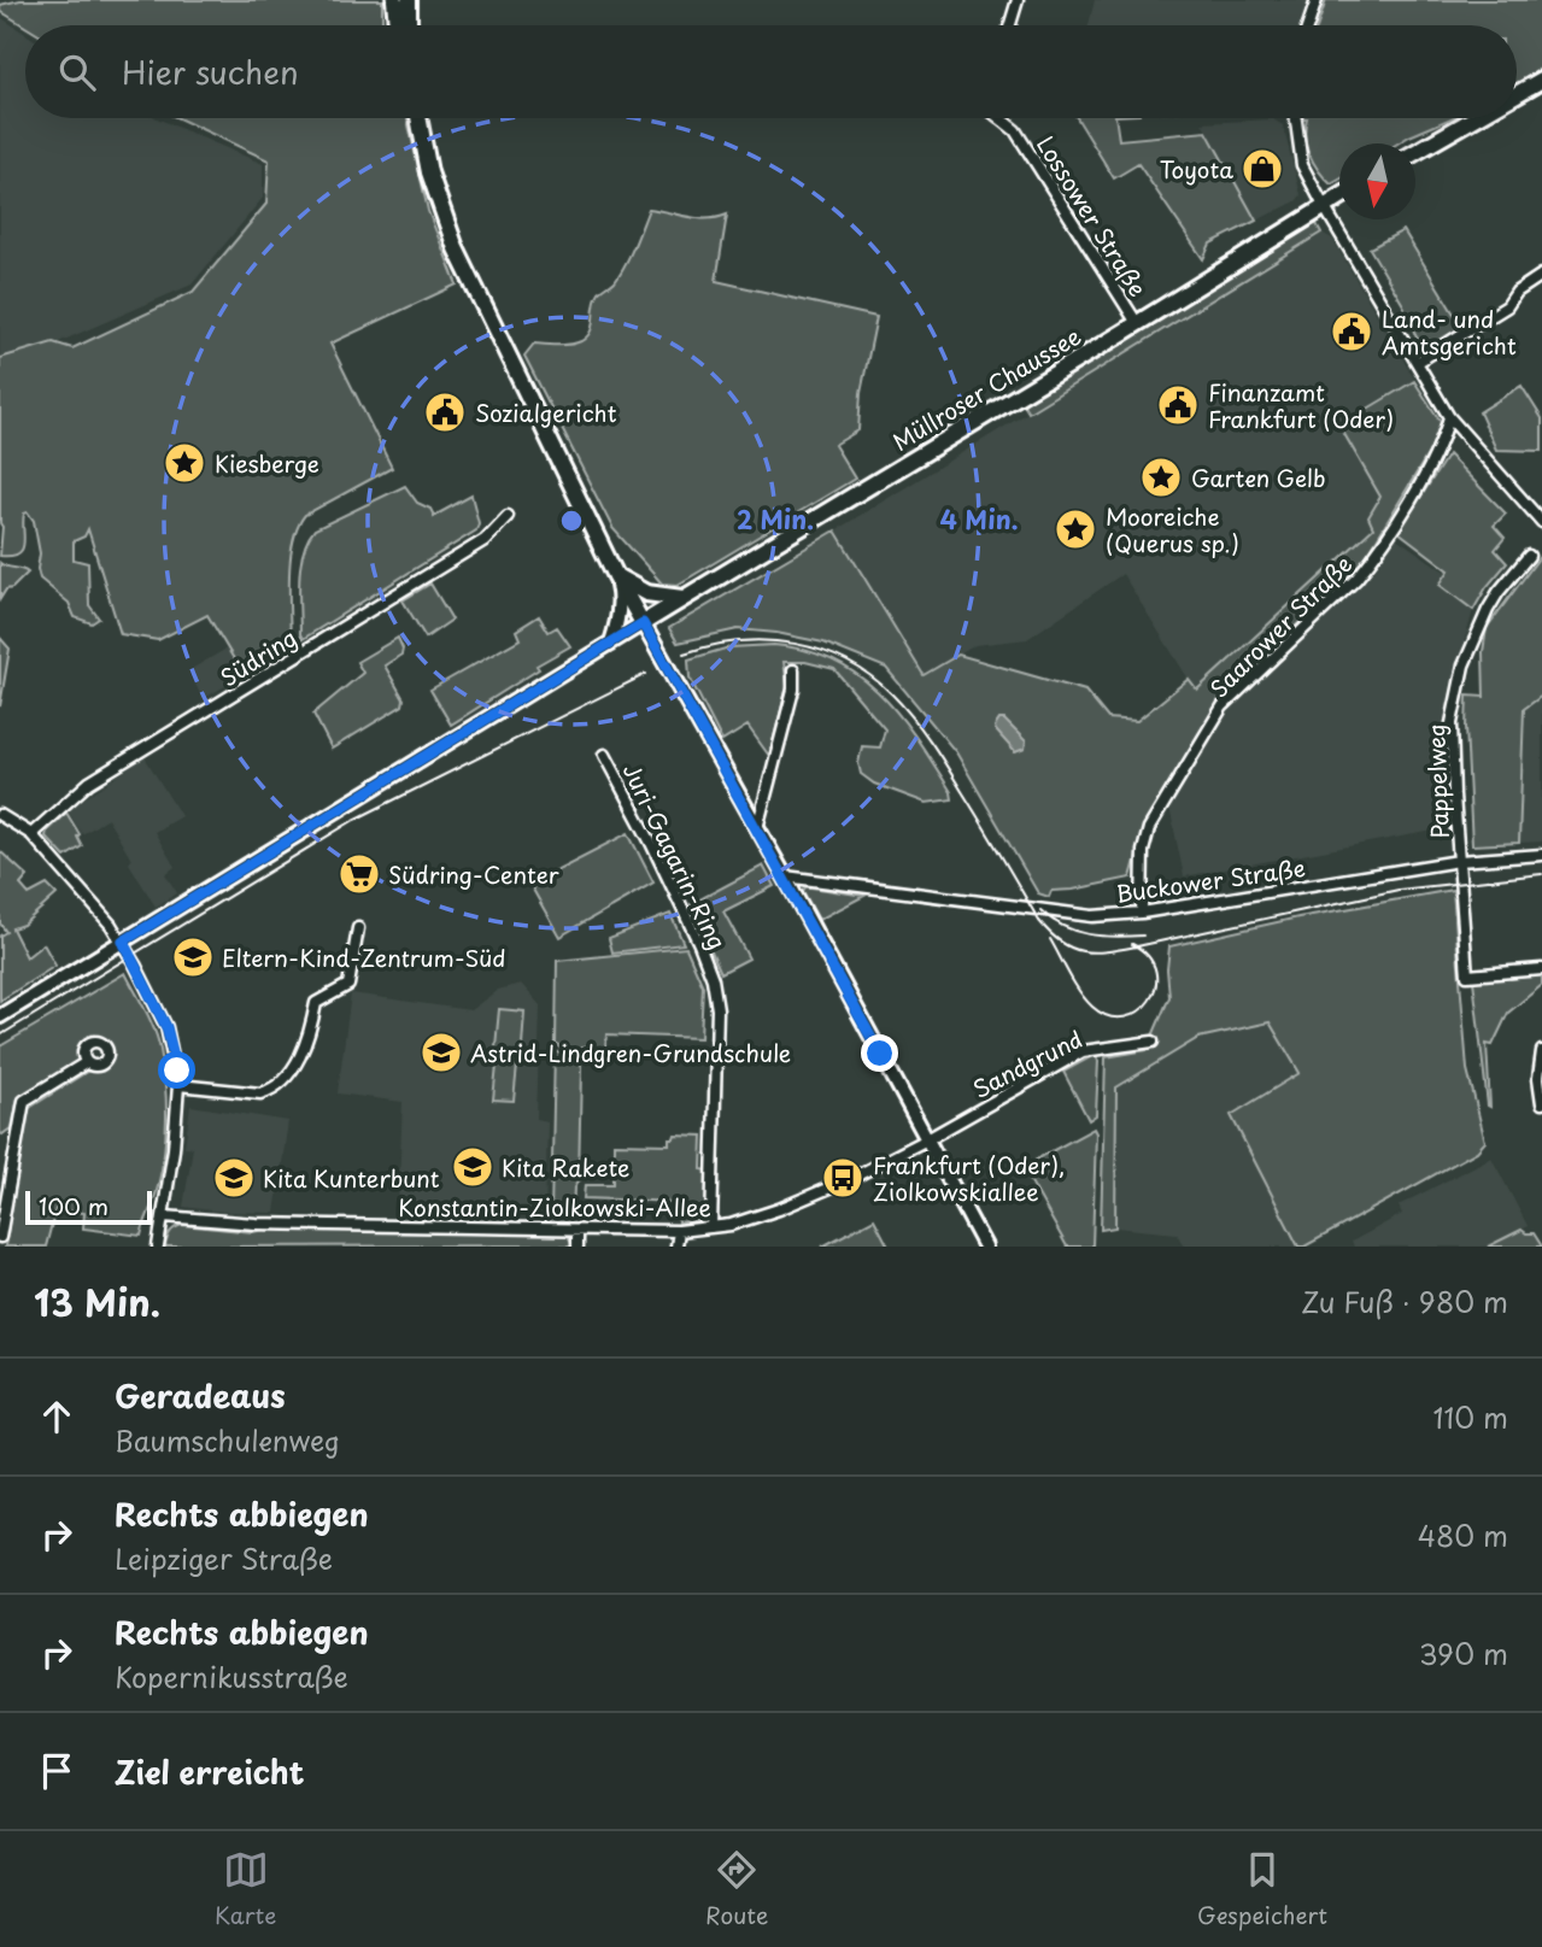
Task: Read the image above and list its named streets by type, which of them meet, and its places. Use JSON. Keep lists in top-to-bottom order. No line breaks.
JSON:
{"streets":{"main road":["Müllroser Chaussee"],"street":["Lossower Straße","Saarower Straße","Südring","Pappelweg","Juri-Gagarin-Ring","Buckower Straße","Sandgrund","Konstantin-Ziolkowski-Allee"]},"crossings":[["Lossower Straße","Müllroser Chaussee"],["Saarower Straße","Buckower Straße"],["Pappelweg","Buckower Straße"],["Juri-Gagarin-Ring","Konstantin-Ziolkowski-Allee"],["Sandgrund","Konstantin-Ziolkowski-Allee"]],"places":{"shop":["Toyota"],"public building":["Land- und Amtsgericht","Finanzamt Frankfurt (Oder)","Sozialgericht"],"place":["Kiesberge","Garten Gelb","Mooreiche (Querus sp.)"],"supermarket":["Südring-Center"],"school or university":["Eltern-Kind-Zentrum-Süd","Astrid-Lindgren-Grundschule","Kita Rakete","Kita Kunterbunt"],"bus stop":["Frankfurt (Oder), Ziolkowskiallee"]},"scale_bar":"100 m","north":"bottom","page":{"search":"Hier suchen","scale":"100 m","heading":["13 Min.","Zu Fuß · 980 m"],"list":[["Geradeaus","Baumschulenweg","110 m"],["Rechts abbiegen","Leipziger Straße","480 m"],["Rechts abbiegen","Kopernikusstraße","390 m"],"Ziel erreicht"],"nav":["Karte","Route","Gespeichert"]},"rings":["2 Min.","4 Min."]}
